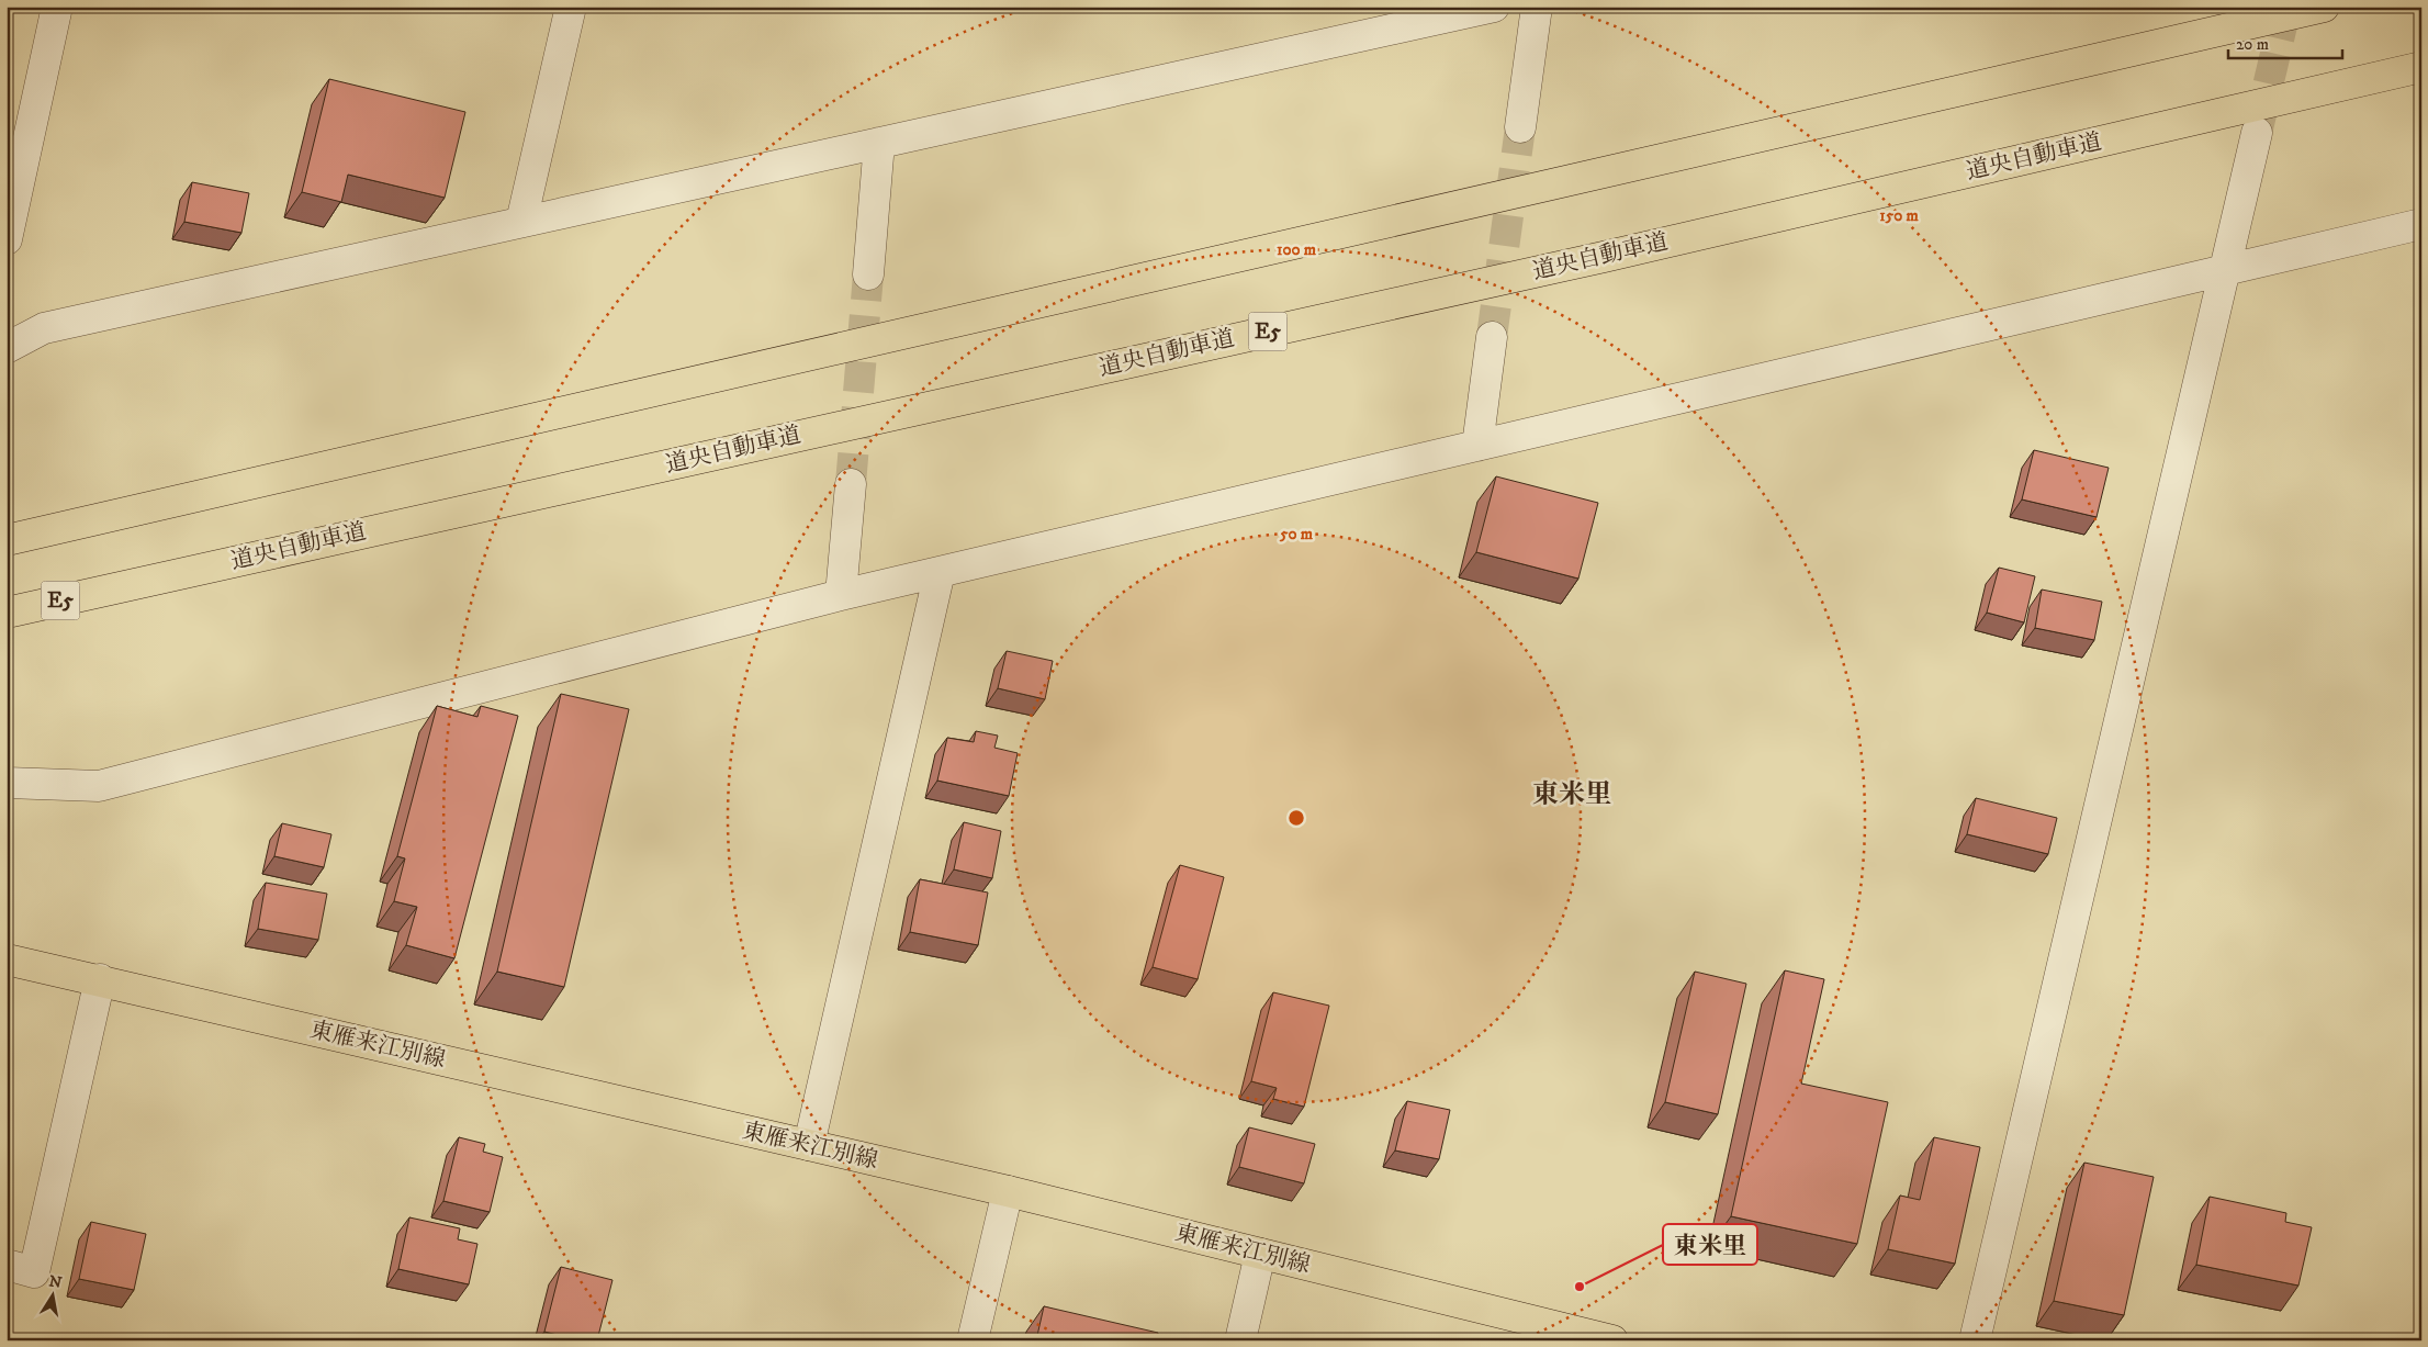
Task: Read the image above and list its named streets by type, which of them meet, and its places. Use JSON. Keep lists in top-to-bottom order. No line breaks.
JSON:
{"streets":{"main road":["道央自動車道","E5","東雁来江別線"]},"districts":["東米里"],"places":["東米里"],"scale_bar":"20 m","north":"top","rings":["150 m","100 m","50 m"]}
